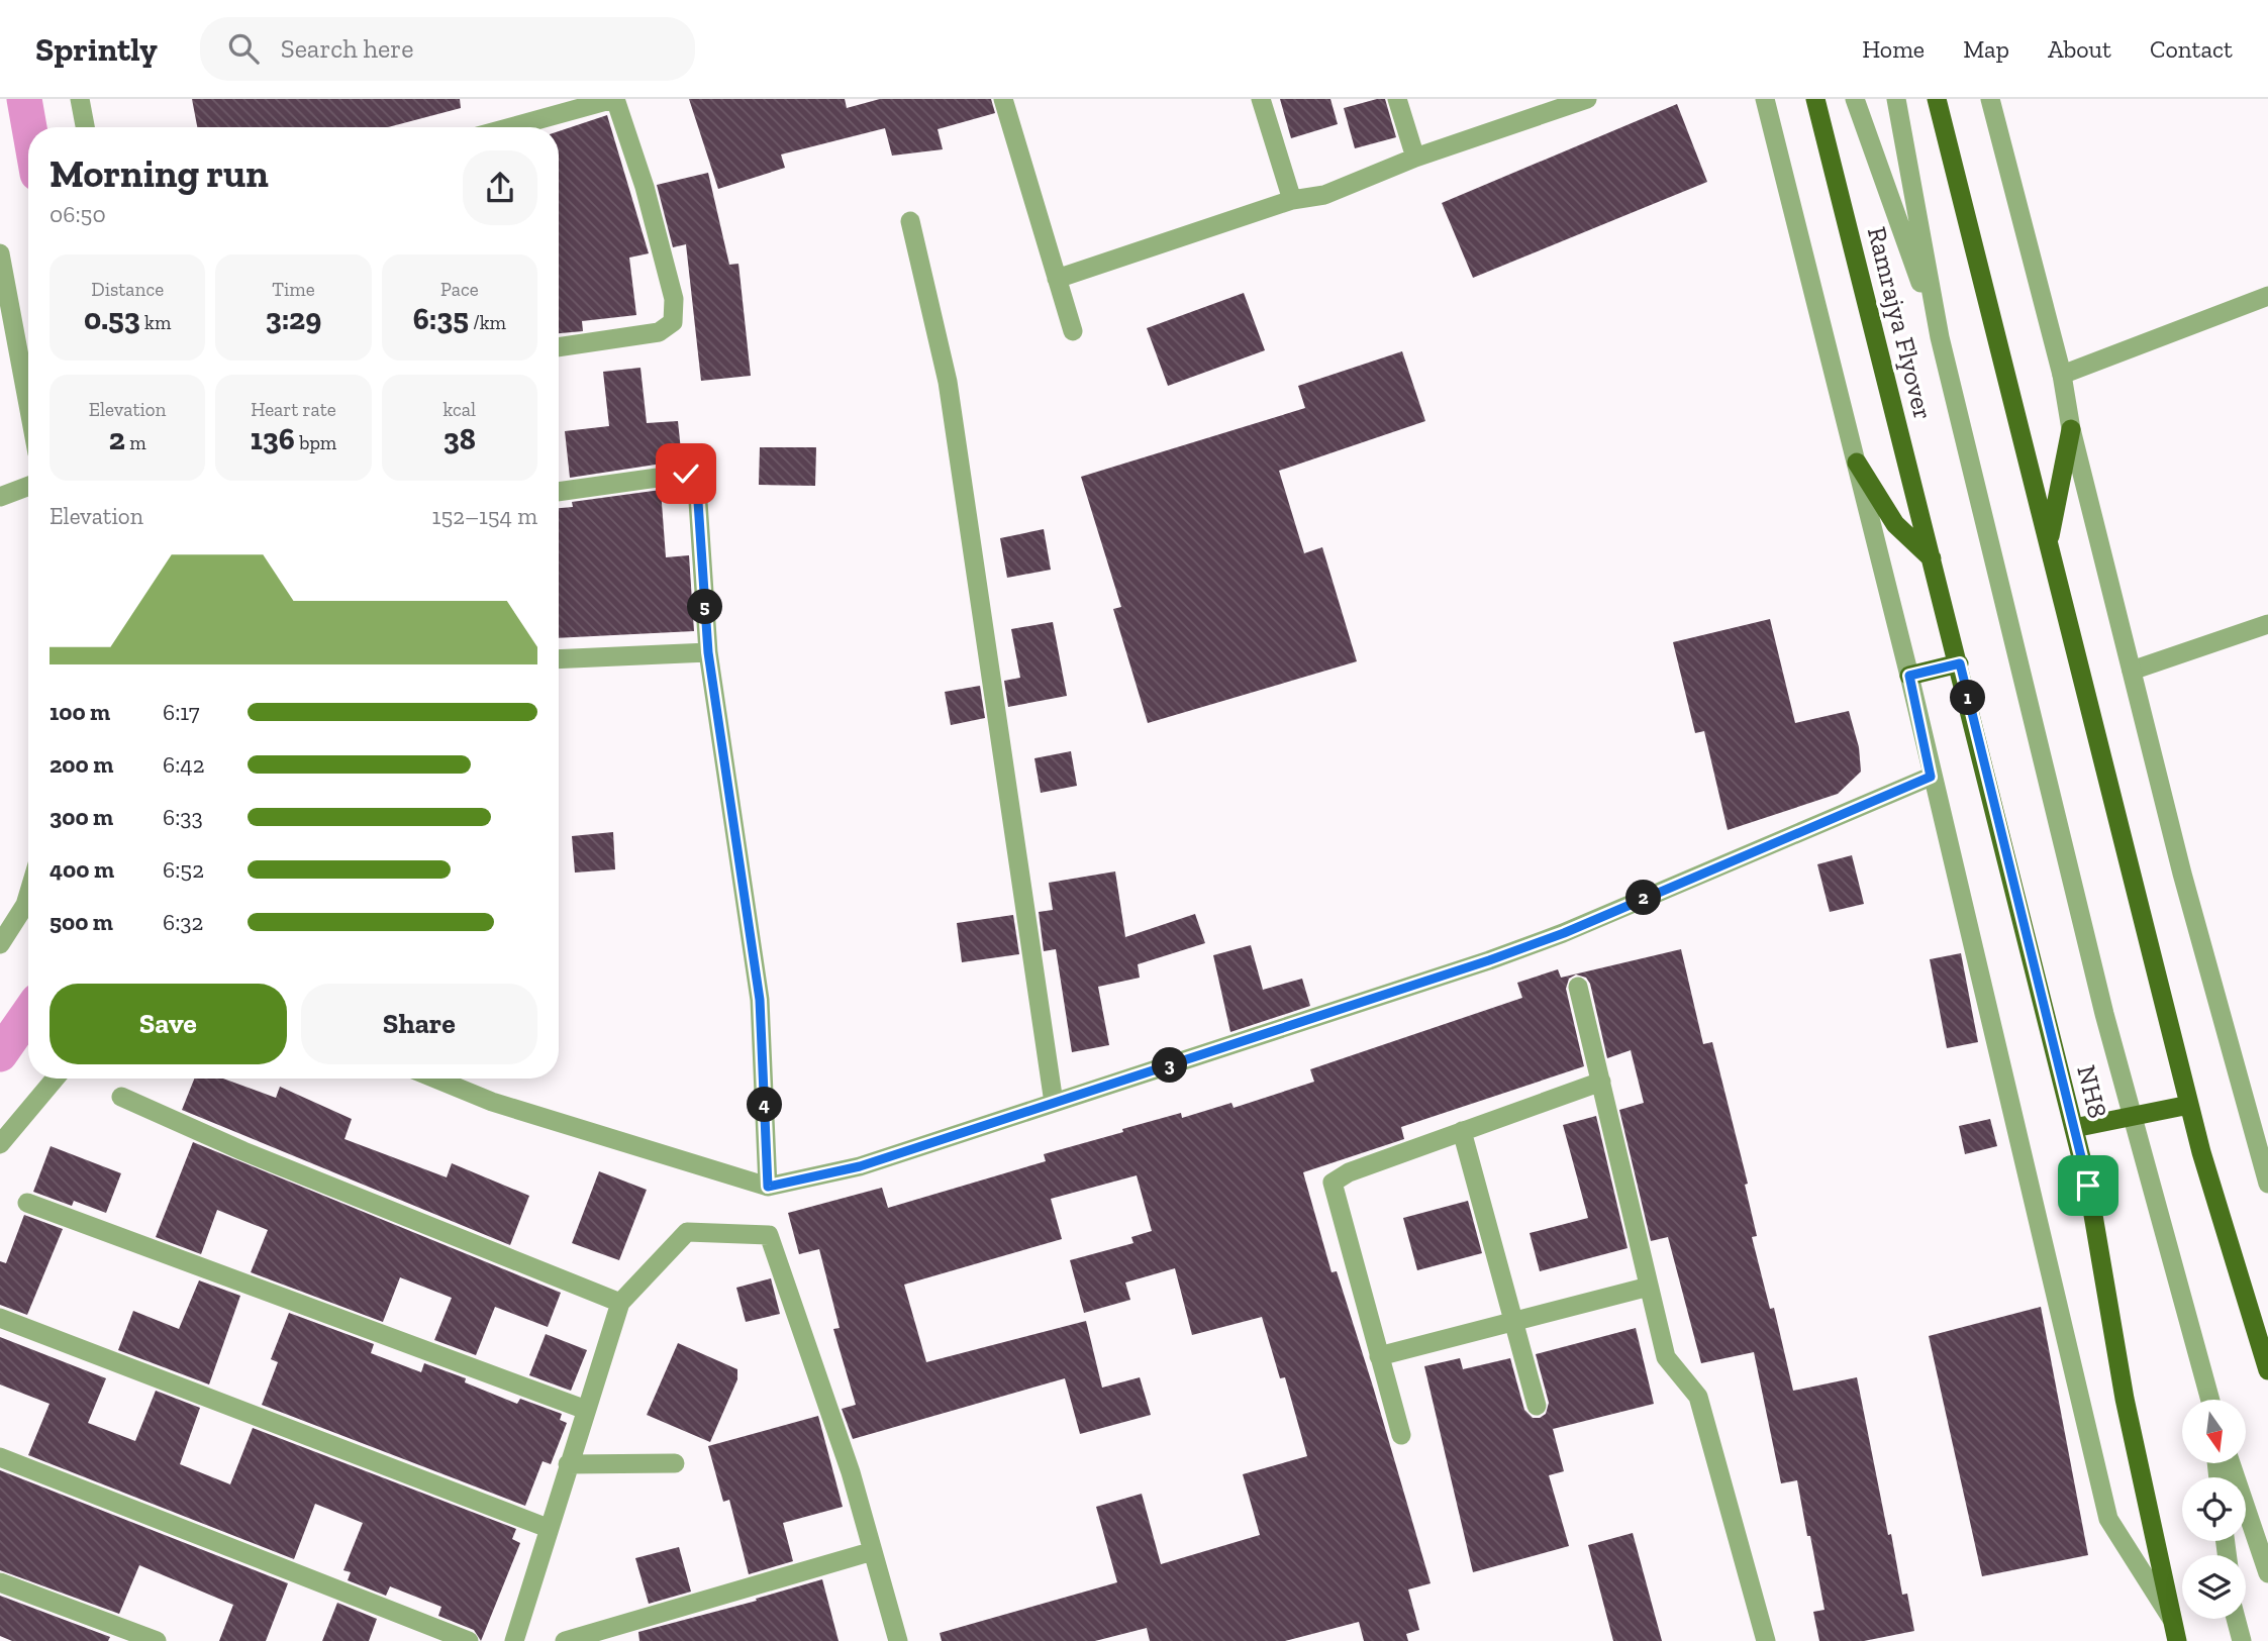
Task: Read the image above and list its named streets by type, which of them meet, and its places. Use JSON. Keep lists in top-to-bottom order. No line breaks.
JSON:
{"streets":{"main road":["Ramrajya Flyover","NH8"]},"crossings":[["Ramrajya Flyover","NH8"]],"north":"bottom","page":{"header":"Sprintly","search":"Search here","nav":["Home","Map","About","Contact"],"heading":["Morning run","06:50"],"stats":[["Distance","0.53 km"],["Time","3:29"],["Pace","6:35 /km"],["Elevation","2 m"],["Heart rate","136 bpm"],["kcal","38"]],"chart":["Elevation","152–154 m"],"pins":["5","1","2","3","4"],"list":[{"name":"100 m","note":"6:17"},{"name":"200 m","note":"6:42"},{"name":"300 m","note":"6:33"},{"name":"400 m","note":"6:52"},{"name":"500 m","note":"6:32"}],"buttons":["Save","Share"]}}
